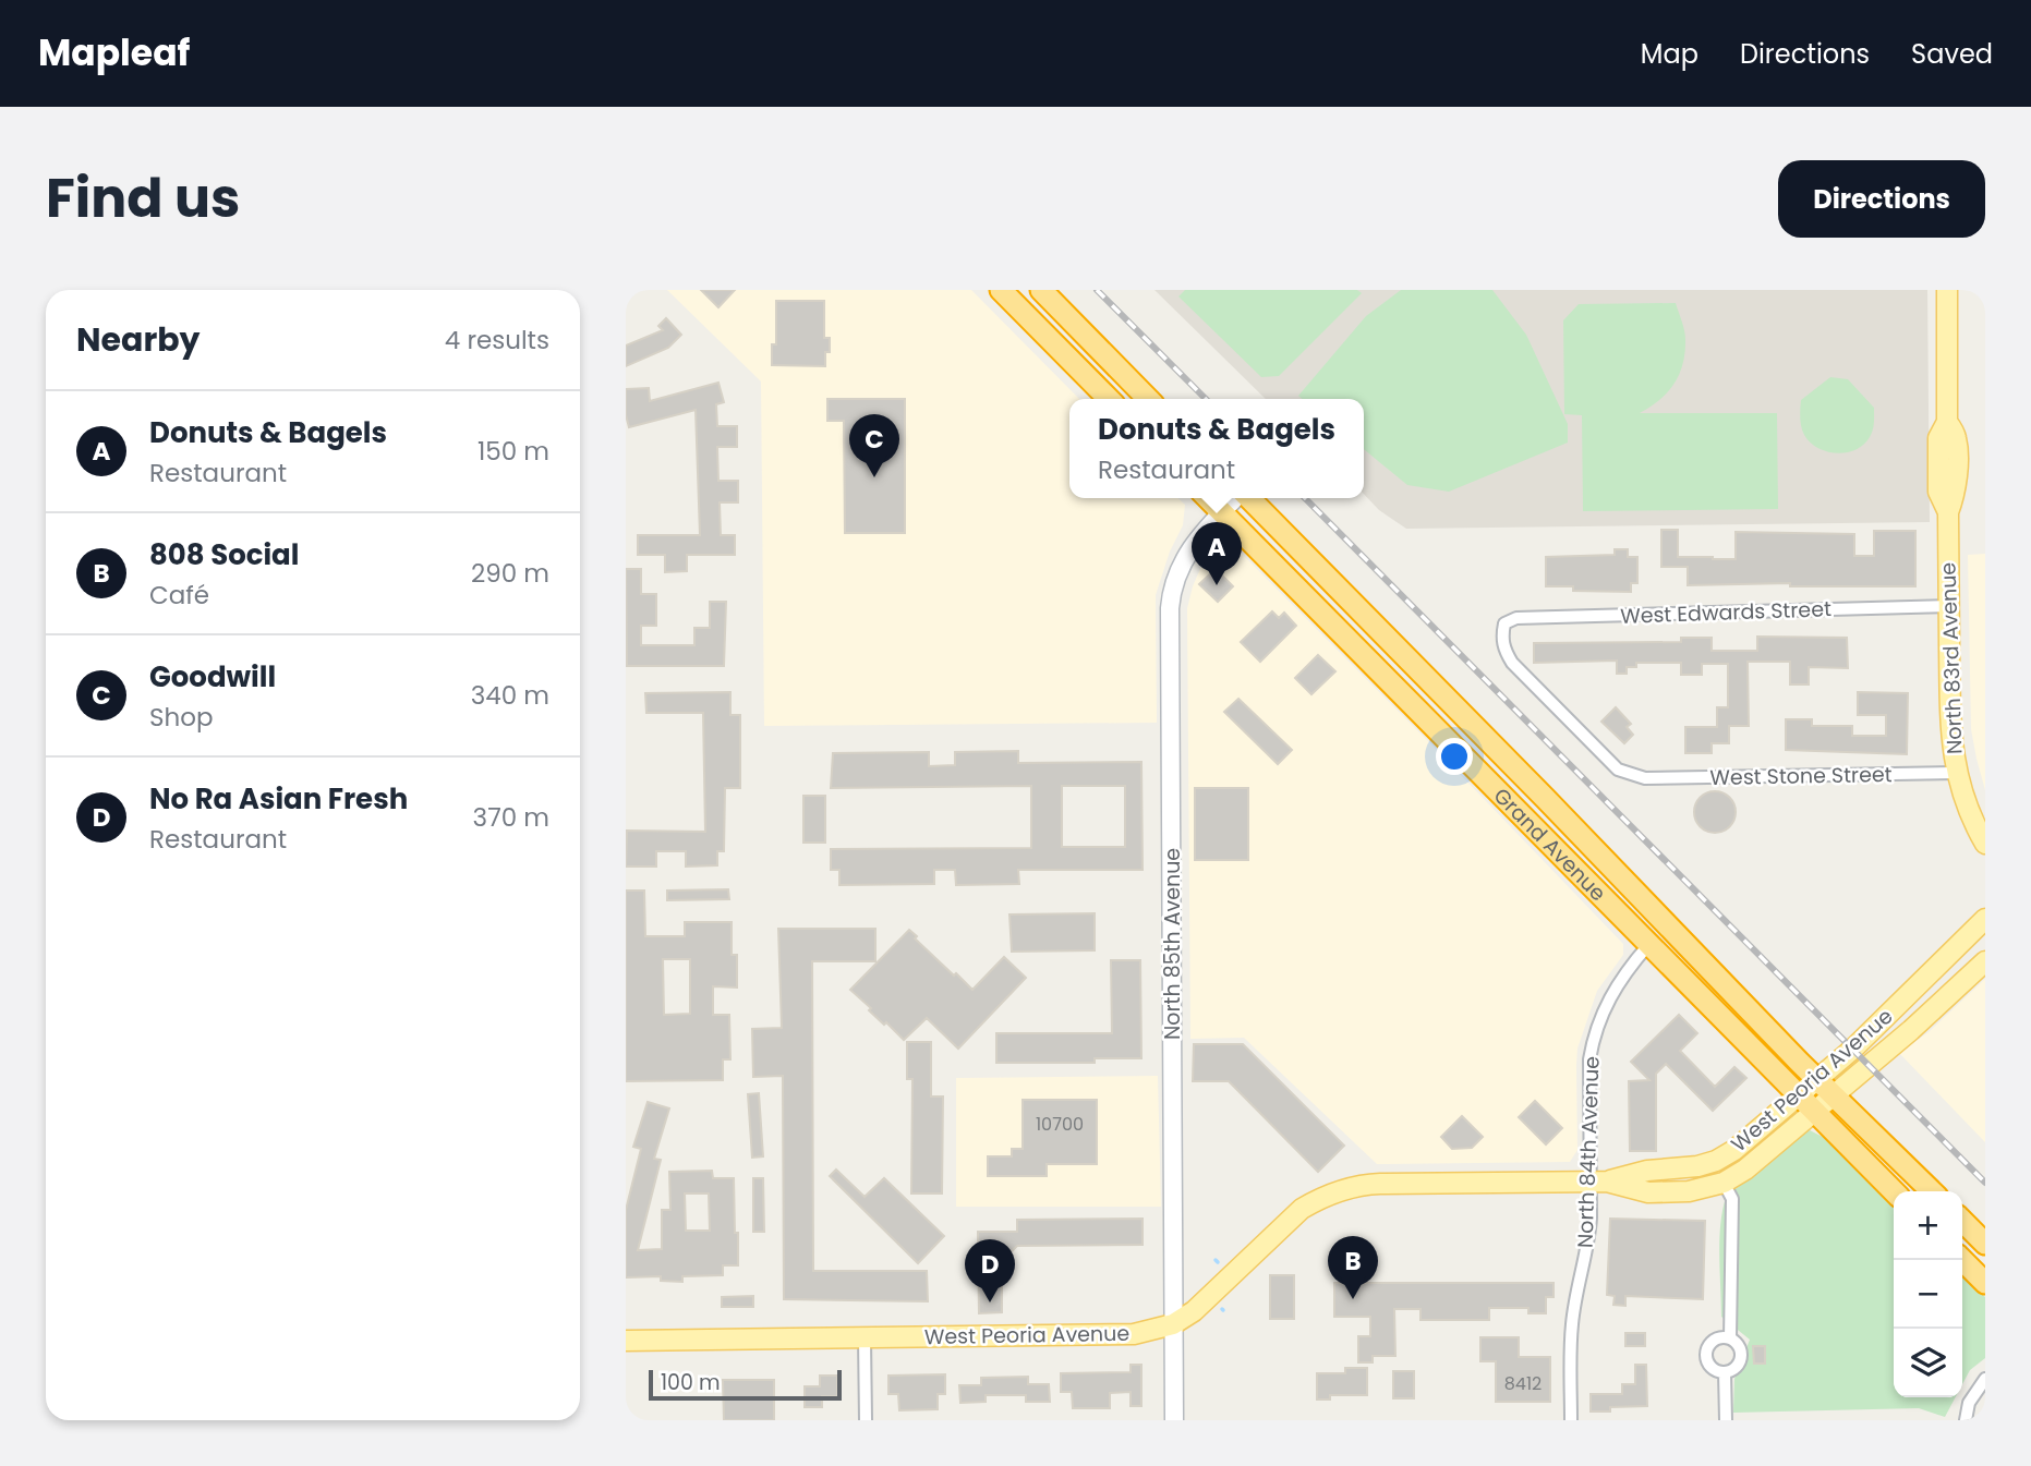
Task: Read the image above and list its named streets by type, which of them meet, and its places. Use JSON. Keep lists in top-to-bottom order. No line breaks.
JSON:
{"streets":{"highway":["Grand Avenue"],"main road":["North 83rd Avenue","West Peoria Avenue"],"street":["West Edwards Street","West Stone Street","North 85th Avenue","North 84th Avenue"]},"crossings":[["West Edwards Street","North 83rd Avenue"],["West Edwards Street","West Stone Street"],["North 83rd Avenue","West Stone Street"],["Grand Avenue","North 85th Avenue"],["Grand Avenue","West Peoria Avenue"],["Grand Avenue","North 84th Avenue"],["North 85th Avenue","West Peoria Avenue"],["West Peoria Avenue","North 84th Avenue"]],"house_numbers":["10700","8412"],"scale_bar":"100 m","page":{"header":"Mapleaf","nav":["Map","Directions","Saved"],"title":"Find us","buttons":"Directions","heading":["Nearby","4 results"],"list":[{"mark":"A","name":"Donuts & Bagels","note":"Restaurant","value":"150 m"},{"mark":"B","name":"808 Social","note":"Café","value":"290 m"},{"mark":"C","name":"Goodwill","note":"Shop","value":"340 m"},{"mark":"D","name":"No Ra Asian Fresh","note":"Restaurant","value":"370 m"}],"popup":["Donuts & Bagels","Restaurant"],"pins":["C","A","B","D"],"map_buttons":["+","−"],"scale":"100 m"}}
